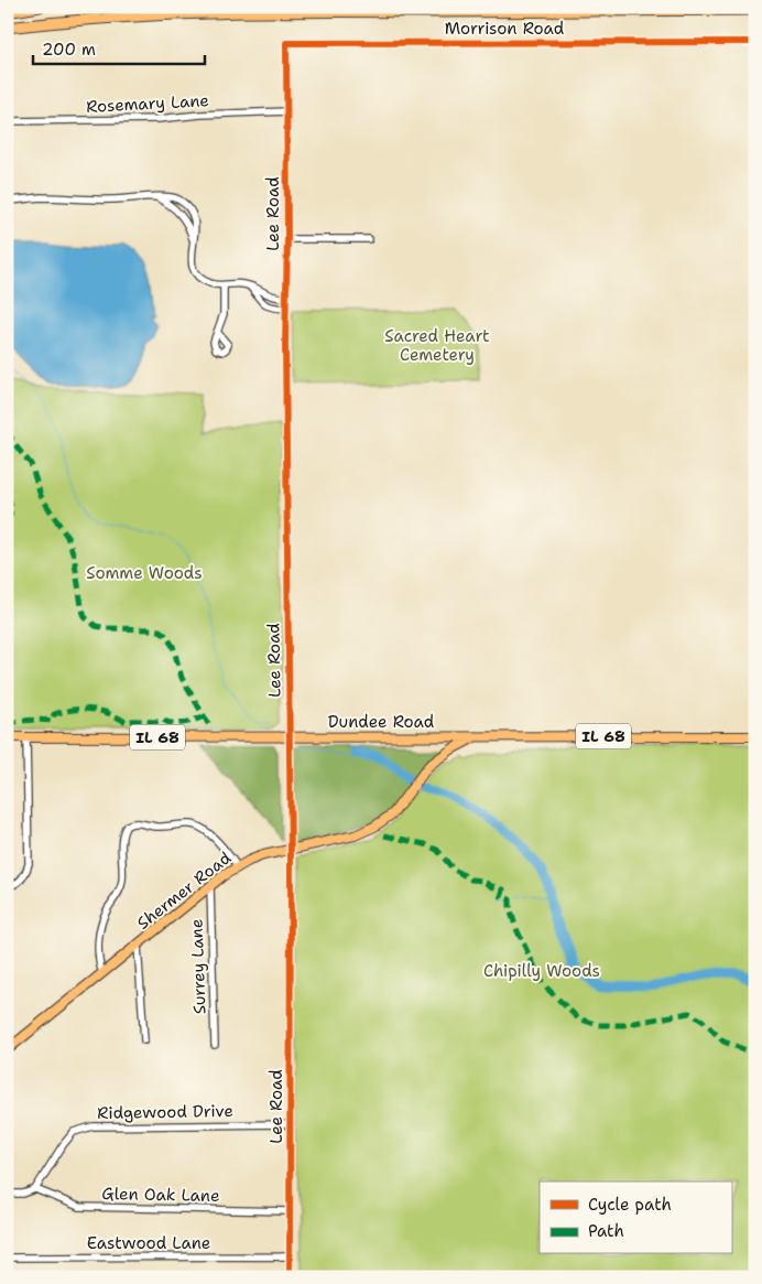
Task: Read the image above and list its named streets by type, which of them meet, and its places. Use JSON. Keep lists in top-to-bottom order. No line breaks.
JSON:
{"streets":{"main road":["Dundee Road","IL 68","Shermer Road"],"street":["Morrison Road","Rosemary Lane","Lee Road","Surrey Lane","Ridgewood Drive","Glen Oak Lane","Eastwood Lane"]},"crossings":[["Morrison Road","Lee Road"],["Rosemary Lane","Lee Road"],["Lee Road","Dundee Road"],["Lee Road","Shermer Road"],["Lee Road","Ridgewood Drive"],["Lee Road","Glen Oak Lane"],["Lee Road","Eastwood Lane"],["Dundee Road","Shermer Road"],["Shermer Road","Surrey Lane"],["Ridgewood Drive","Glen Oak Lane"]],"parks":["Sacred Heart Cemetery","Somme Woods","Chipilly Woods"],"legend":["Cycle path","Path"],"scale_bar":"200 m"}
